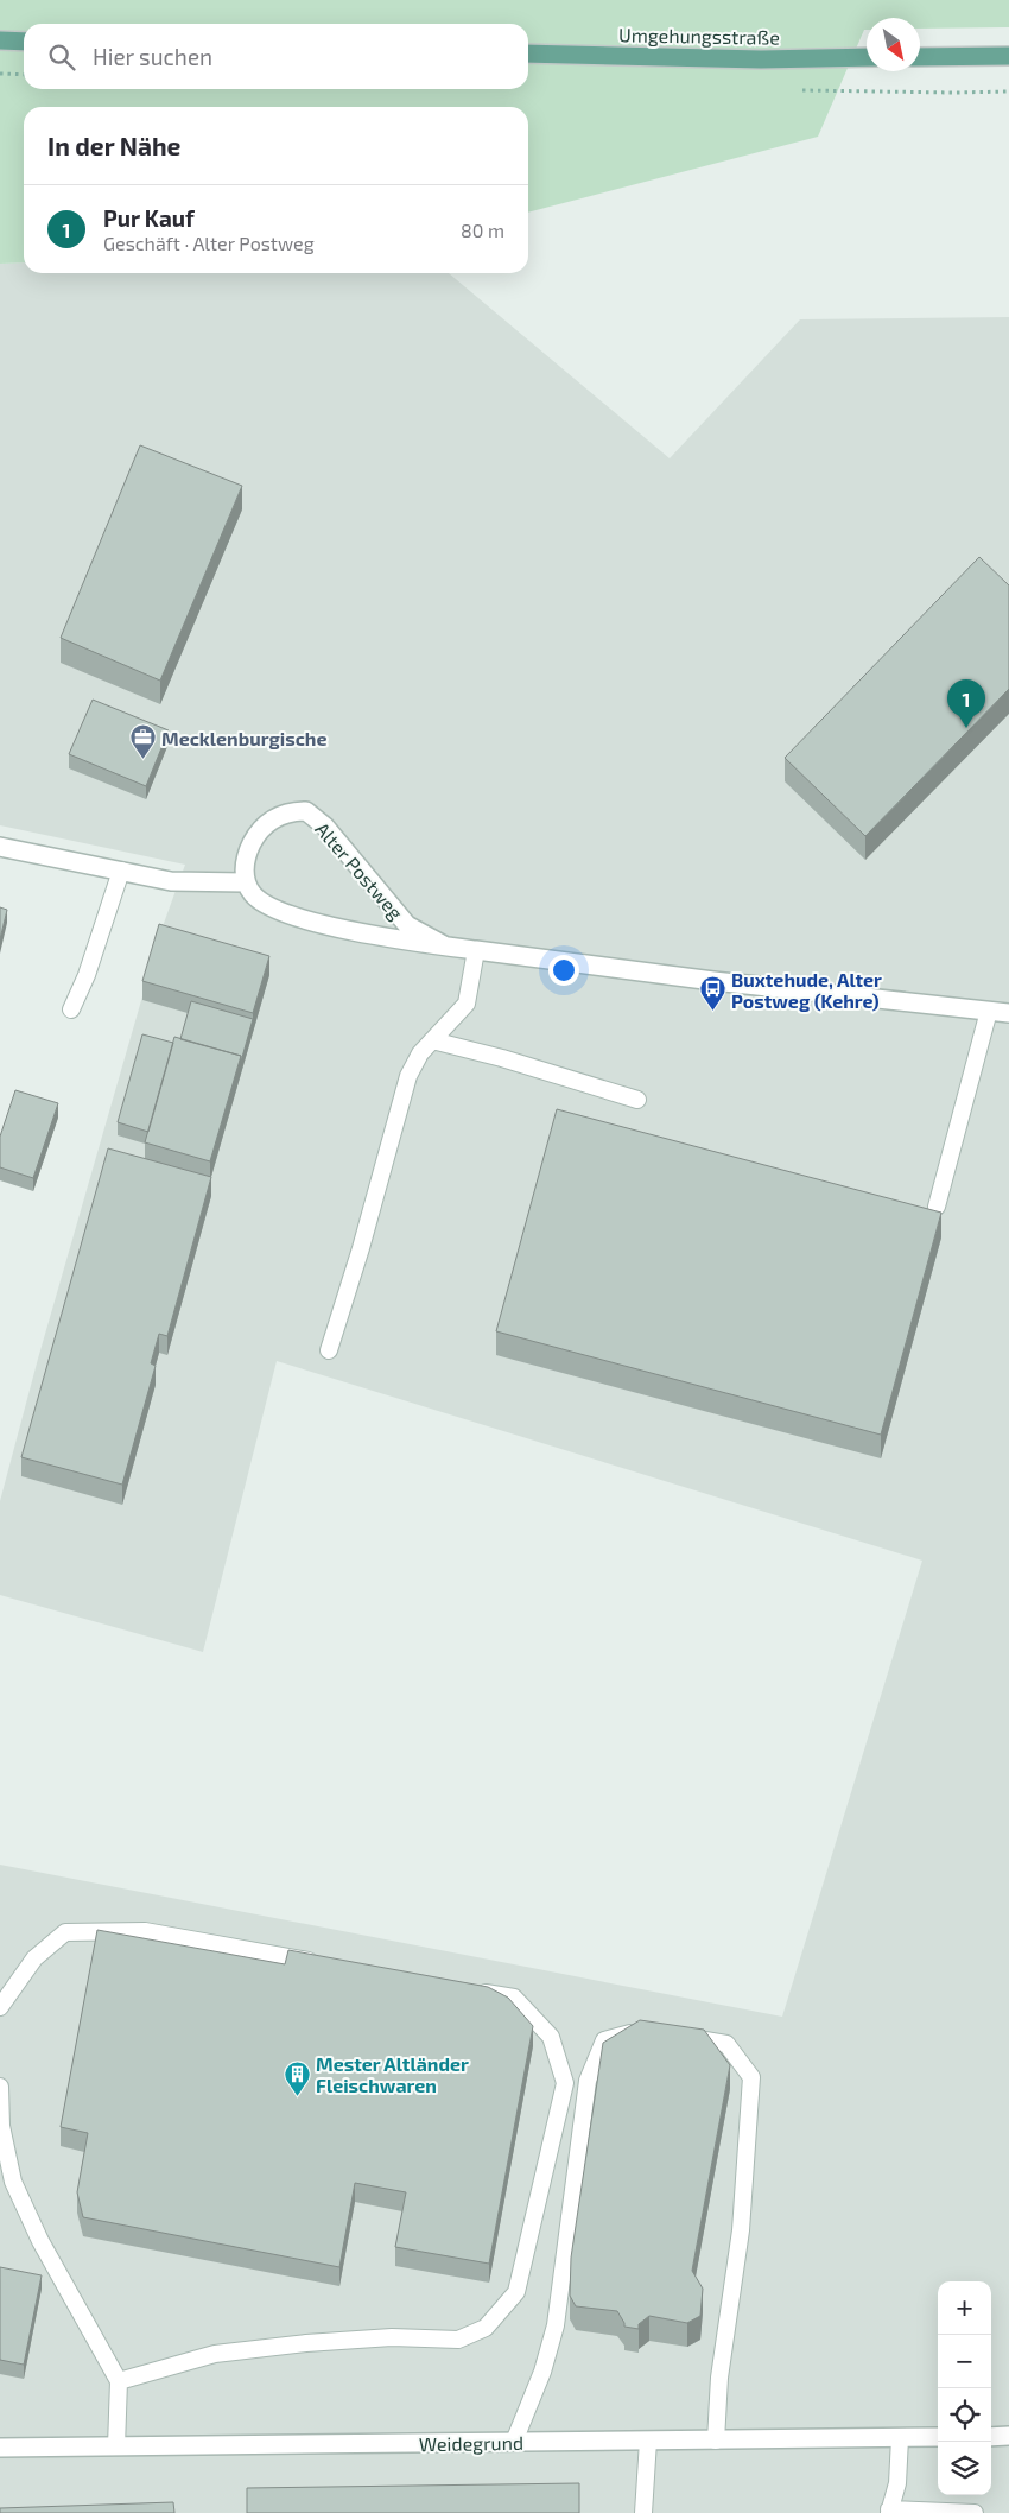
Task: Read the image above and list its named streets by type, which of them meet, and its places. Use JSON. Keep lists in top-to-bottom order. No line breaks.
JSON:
{"streets":{"main road":["Umgehungsstraße"],"street":["Alter Postweg","Weidegrund"]},"places":{"office":["Mecklenburgische"],"bus stop":["Buxtehude, Alter Postweg (Kehre)"],"building":["Mester Altländer Fleischwaren"]},"north":"bottom right","page":{"search":"Hier suchen","heading":"In der Nähe","list":[{"mark":"1","name":"Pur Kauf","note":"Geschäft · Alter Postweg","value":"80 m"}],"pins":"1","map_buttons":["+","−"]}}
